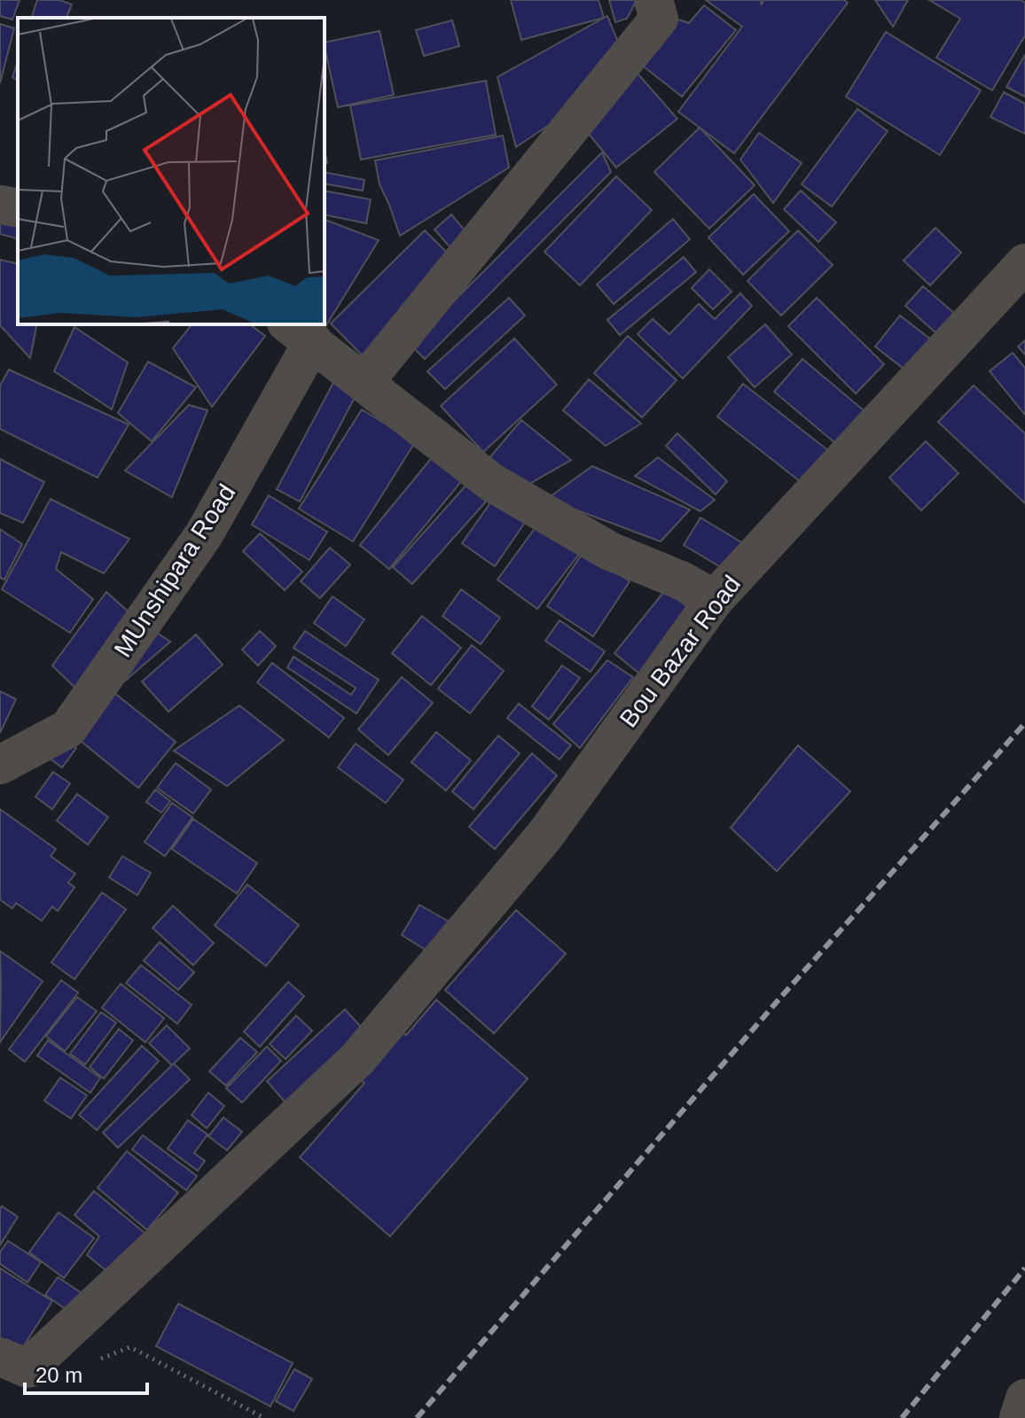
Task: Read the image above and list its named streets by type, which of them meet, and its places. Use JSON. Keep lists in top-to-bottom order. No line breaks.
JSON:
{"streets":{"street":["MUnshipara Road","Bou Bazar Road"]},"scale_bar":"20 m"}
